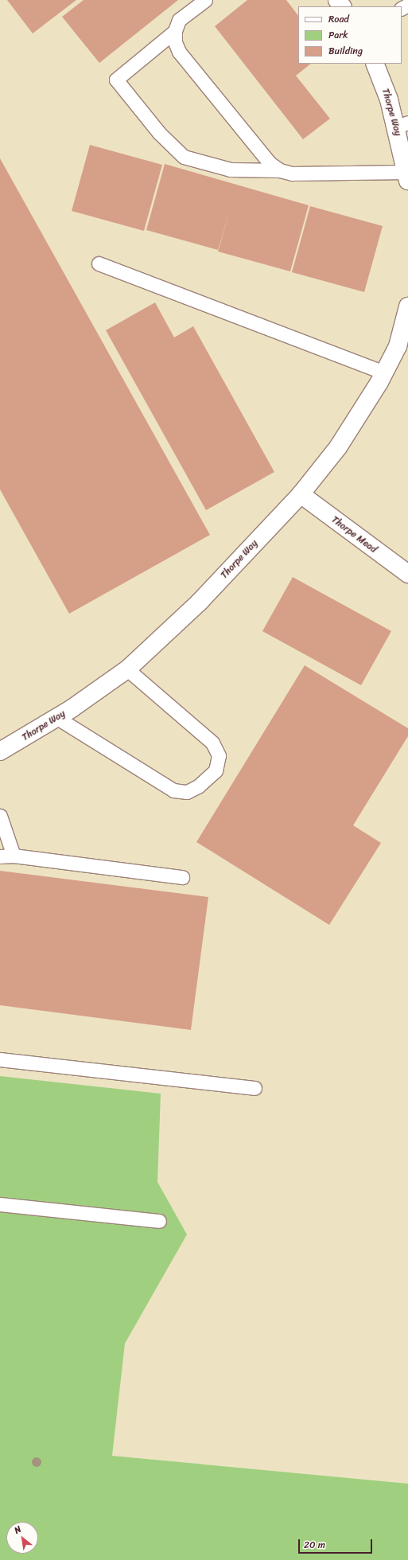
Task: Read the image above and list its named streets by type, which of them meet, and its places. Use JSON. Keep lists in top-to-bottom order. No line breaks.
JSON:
{"streets":{"street":["Thorpe Way","Thorpe Mead"]},"crossings":[["Thorpe Way","Thorpe Mead"]],"legend":["Road","Park","Building"],"scale_bar":"20 m","north":"top left"}
